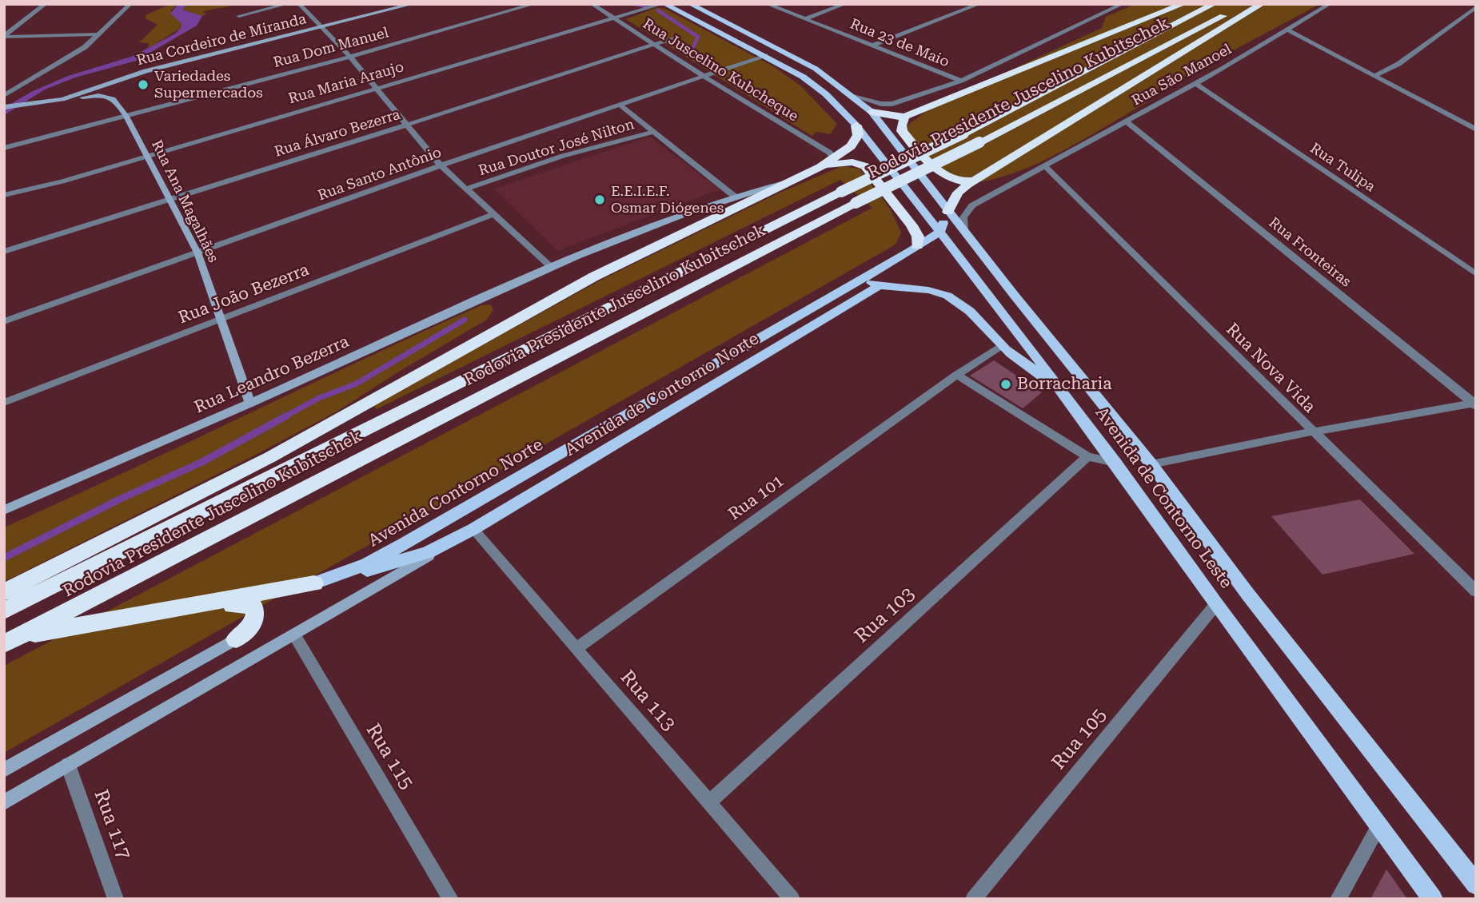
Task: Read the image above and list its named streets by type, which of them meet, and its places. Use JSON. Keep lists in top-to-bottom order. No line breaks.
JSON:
{"streets":{"highway":["Rodovia Presidente Juscelino Kubitschek"],"main road":["Avenida de Contorno Norte","Avenida Contorno Norte","Avenida de Contorno Leste"],"street":["Rua Cordeiro de Miranda","Rua 23 de Maio","Rua Dom Manuel","Rua Juscelino Kubcheque","Rua São Manoel","Rua Maria Araujo","Rua Álvaro Bezerra","Rua Doutor José Nilton","Rua Tulipa","Rua Santo Antônio","Rua Ana Magalhães","Rua Fronteiras","Rua João Bezerra","Rua Nova Vida","Rua Leandro Bezerra","Rua 101","Rua 103","Rua 113","Rua 105","Rua 115","Rua 117"]},"crossings":[["Rua Cordeiro de Miranda","Rua Ana Magalhães"],["Rua Dom Manuel","Rua Ana Magalhães"],["Rua Juscelino Kubcheque","Rua Maria Araujo"],["Rua Juscelino Kubcheque","Rua Álvaro Bezerra"],["Rua Juscelino Kubcheque","Rua Santo Antônio"],["Rua São Manoel","Rua Tulipa"],["Rua São Manoel","Rua Fronteiras"],["Rua São Manoel","Rua Nova Vida"],["Rua São Manoel","Avenida de Contorno Leste"],["Rua Maria Araujo","Rua Ana Magalhães"],["Rua Maria Araujo","Avenida de Contorno Leste"],["Rua Álvaro Bezerra","Rua Ana Magalhães"],["Rua Santo Antônio","Rua Ana Magalhães"],["Rua Santo Antônio","Avenida de Contorno Leste"],["Rua Ana Magalhães","Rua João Bezerra"],["Rua Ana Magalhães","Rua Leandro Bezerra"],["Avenida de Contorno Norte","Avenida Contorno Norte"],["Avenida de Contorno Norte","Rua 113"],["Avenida Contorno Norte","Avenida de Contorno Leste"],["Rua 101","Rua 113"],["Avenida de Contorno Leste","Rua 105"],["Rua 103","Rua 113"]],"places":["Variedades Supermercados","E.E.I.E.F. Osmar Diógenes","Borracharia"]}
